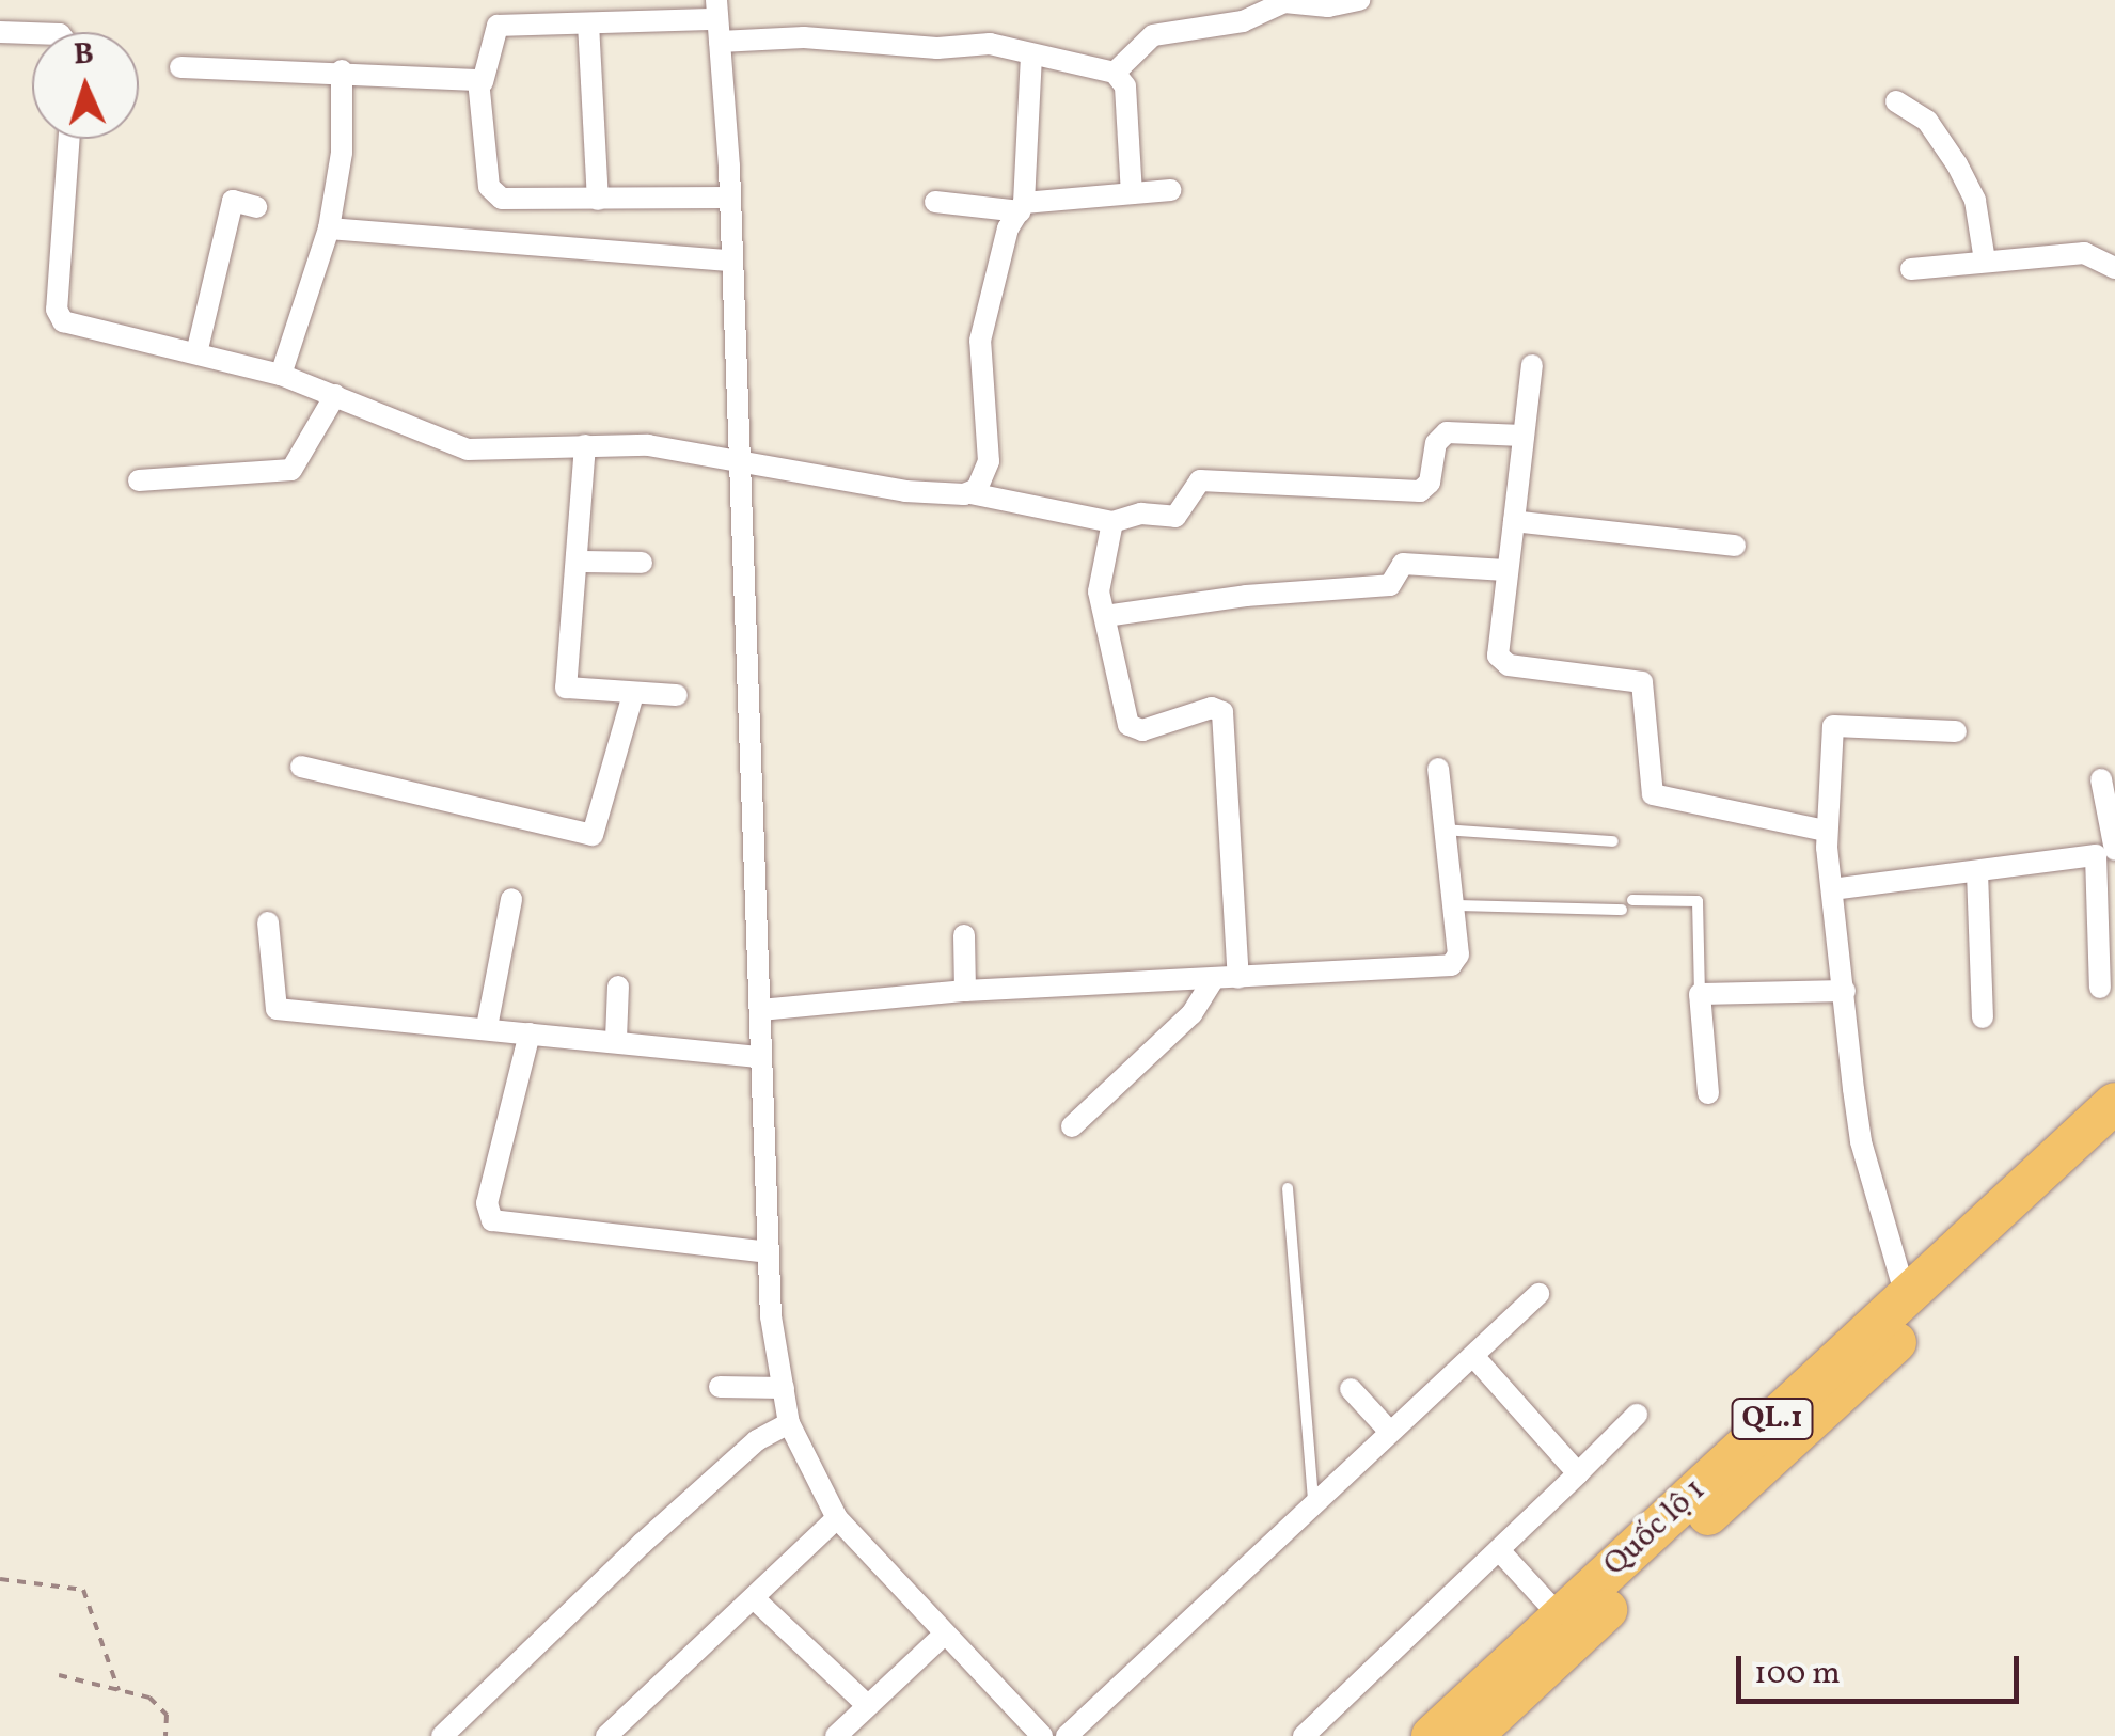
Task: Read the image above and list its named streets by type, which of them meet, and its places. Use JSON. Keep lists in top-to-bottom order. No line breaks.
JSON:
{"streets":{"highway":["QL.1","Quốc lộ 1"]},"scale_bar":"100 m","north":"top"}
